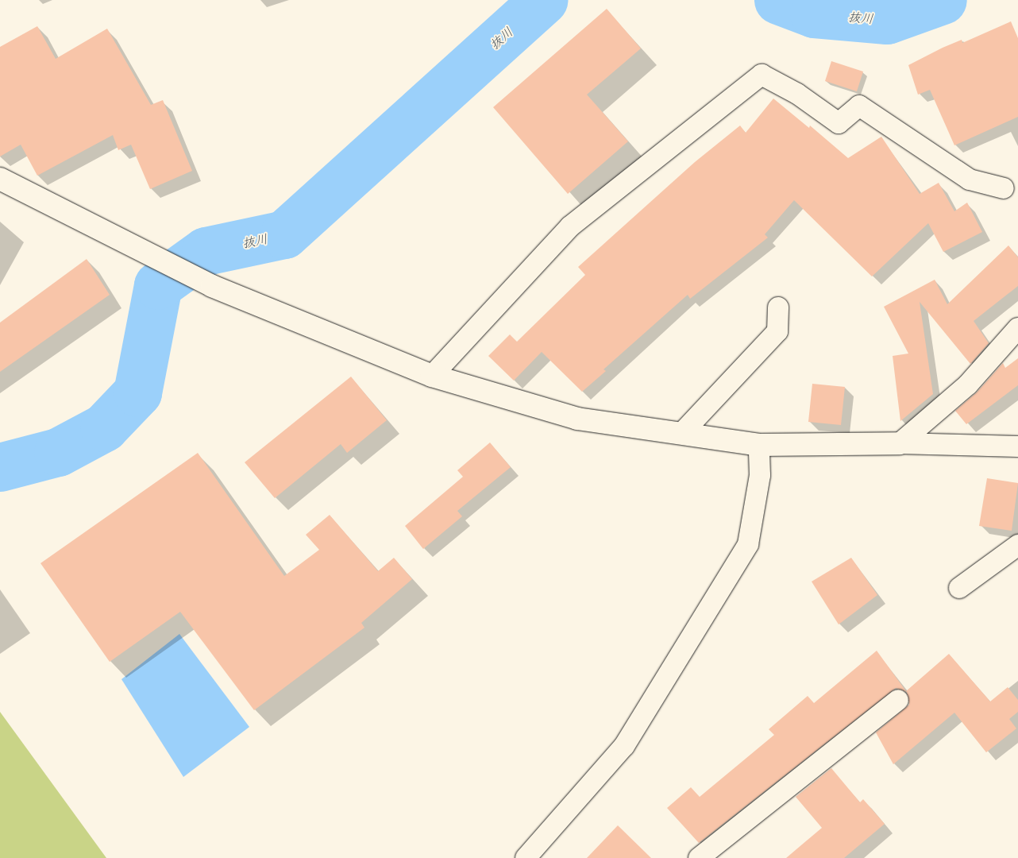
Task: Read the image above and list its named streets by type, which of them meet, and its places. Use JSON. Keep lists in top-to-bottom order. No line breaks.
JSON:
{"water":["抜川"]}
